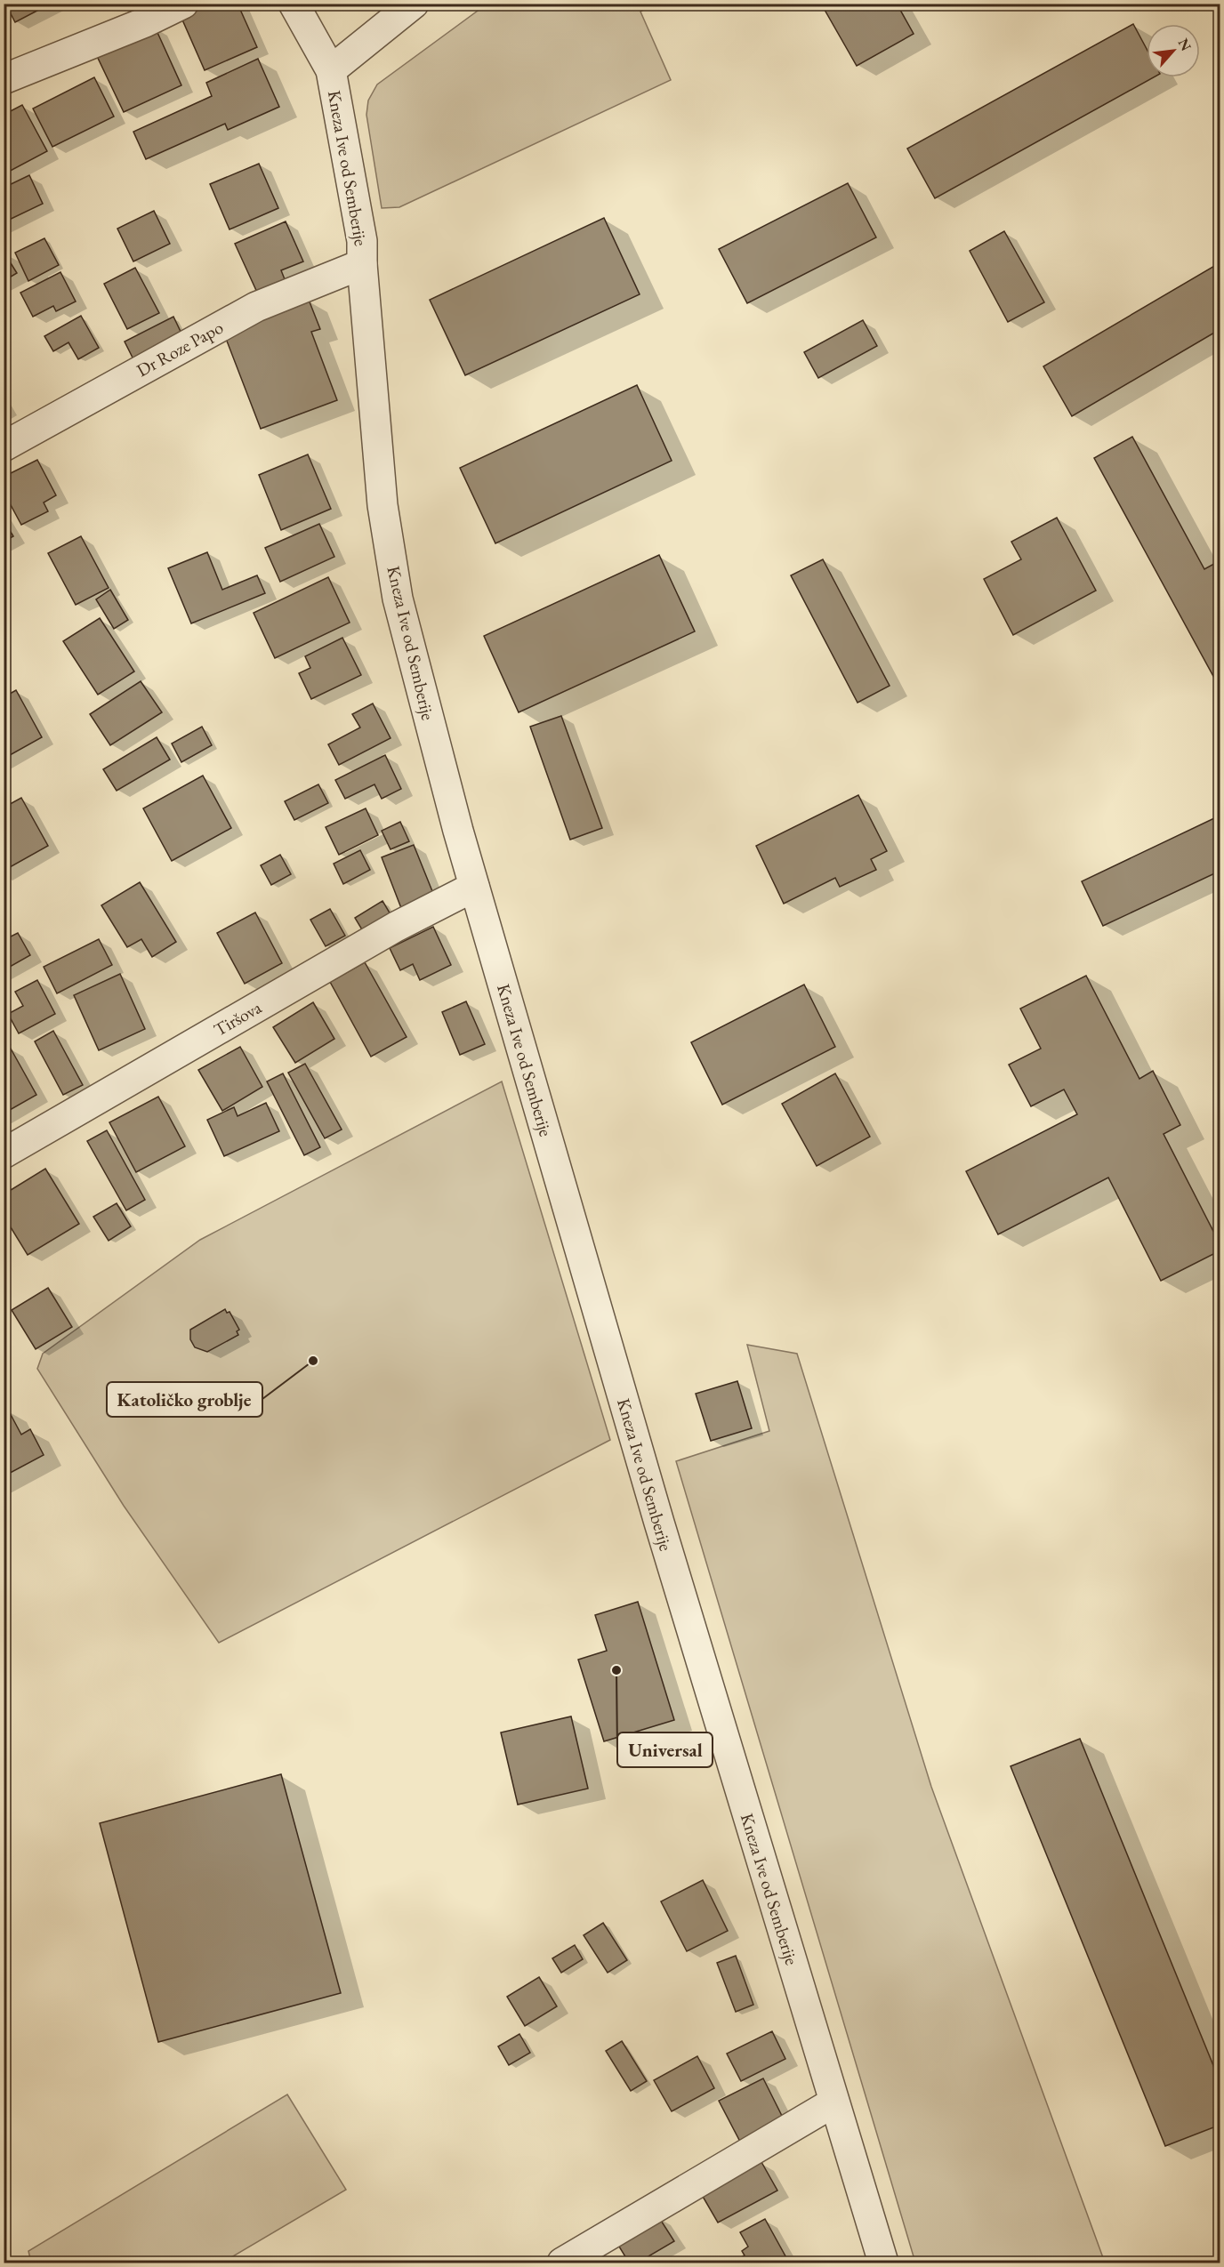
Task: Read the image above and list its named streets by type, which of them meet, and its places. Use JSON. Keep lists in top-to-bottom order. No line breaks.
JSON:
{"streets":{"street":["Kneza Ive od Semberije","Dr Roze Papo","Tiršova"]},"crossings":[["Kneza Ive od Semberije","Dr Roze Papo"],["Kneza Ive od Semberije","Tiršova"]],"places":["Katoličko groblje","Universal"],"north":"top right"}
